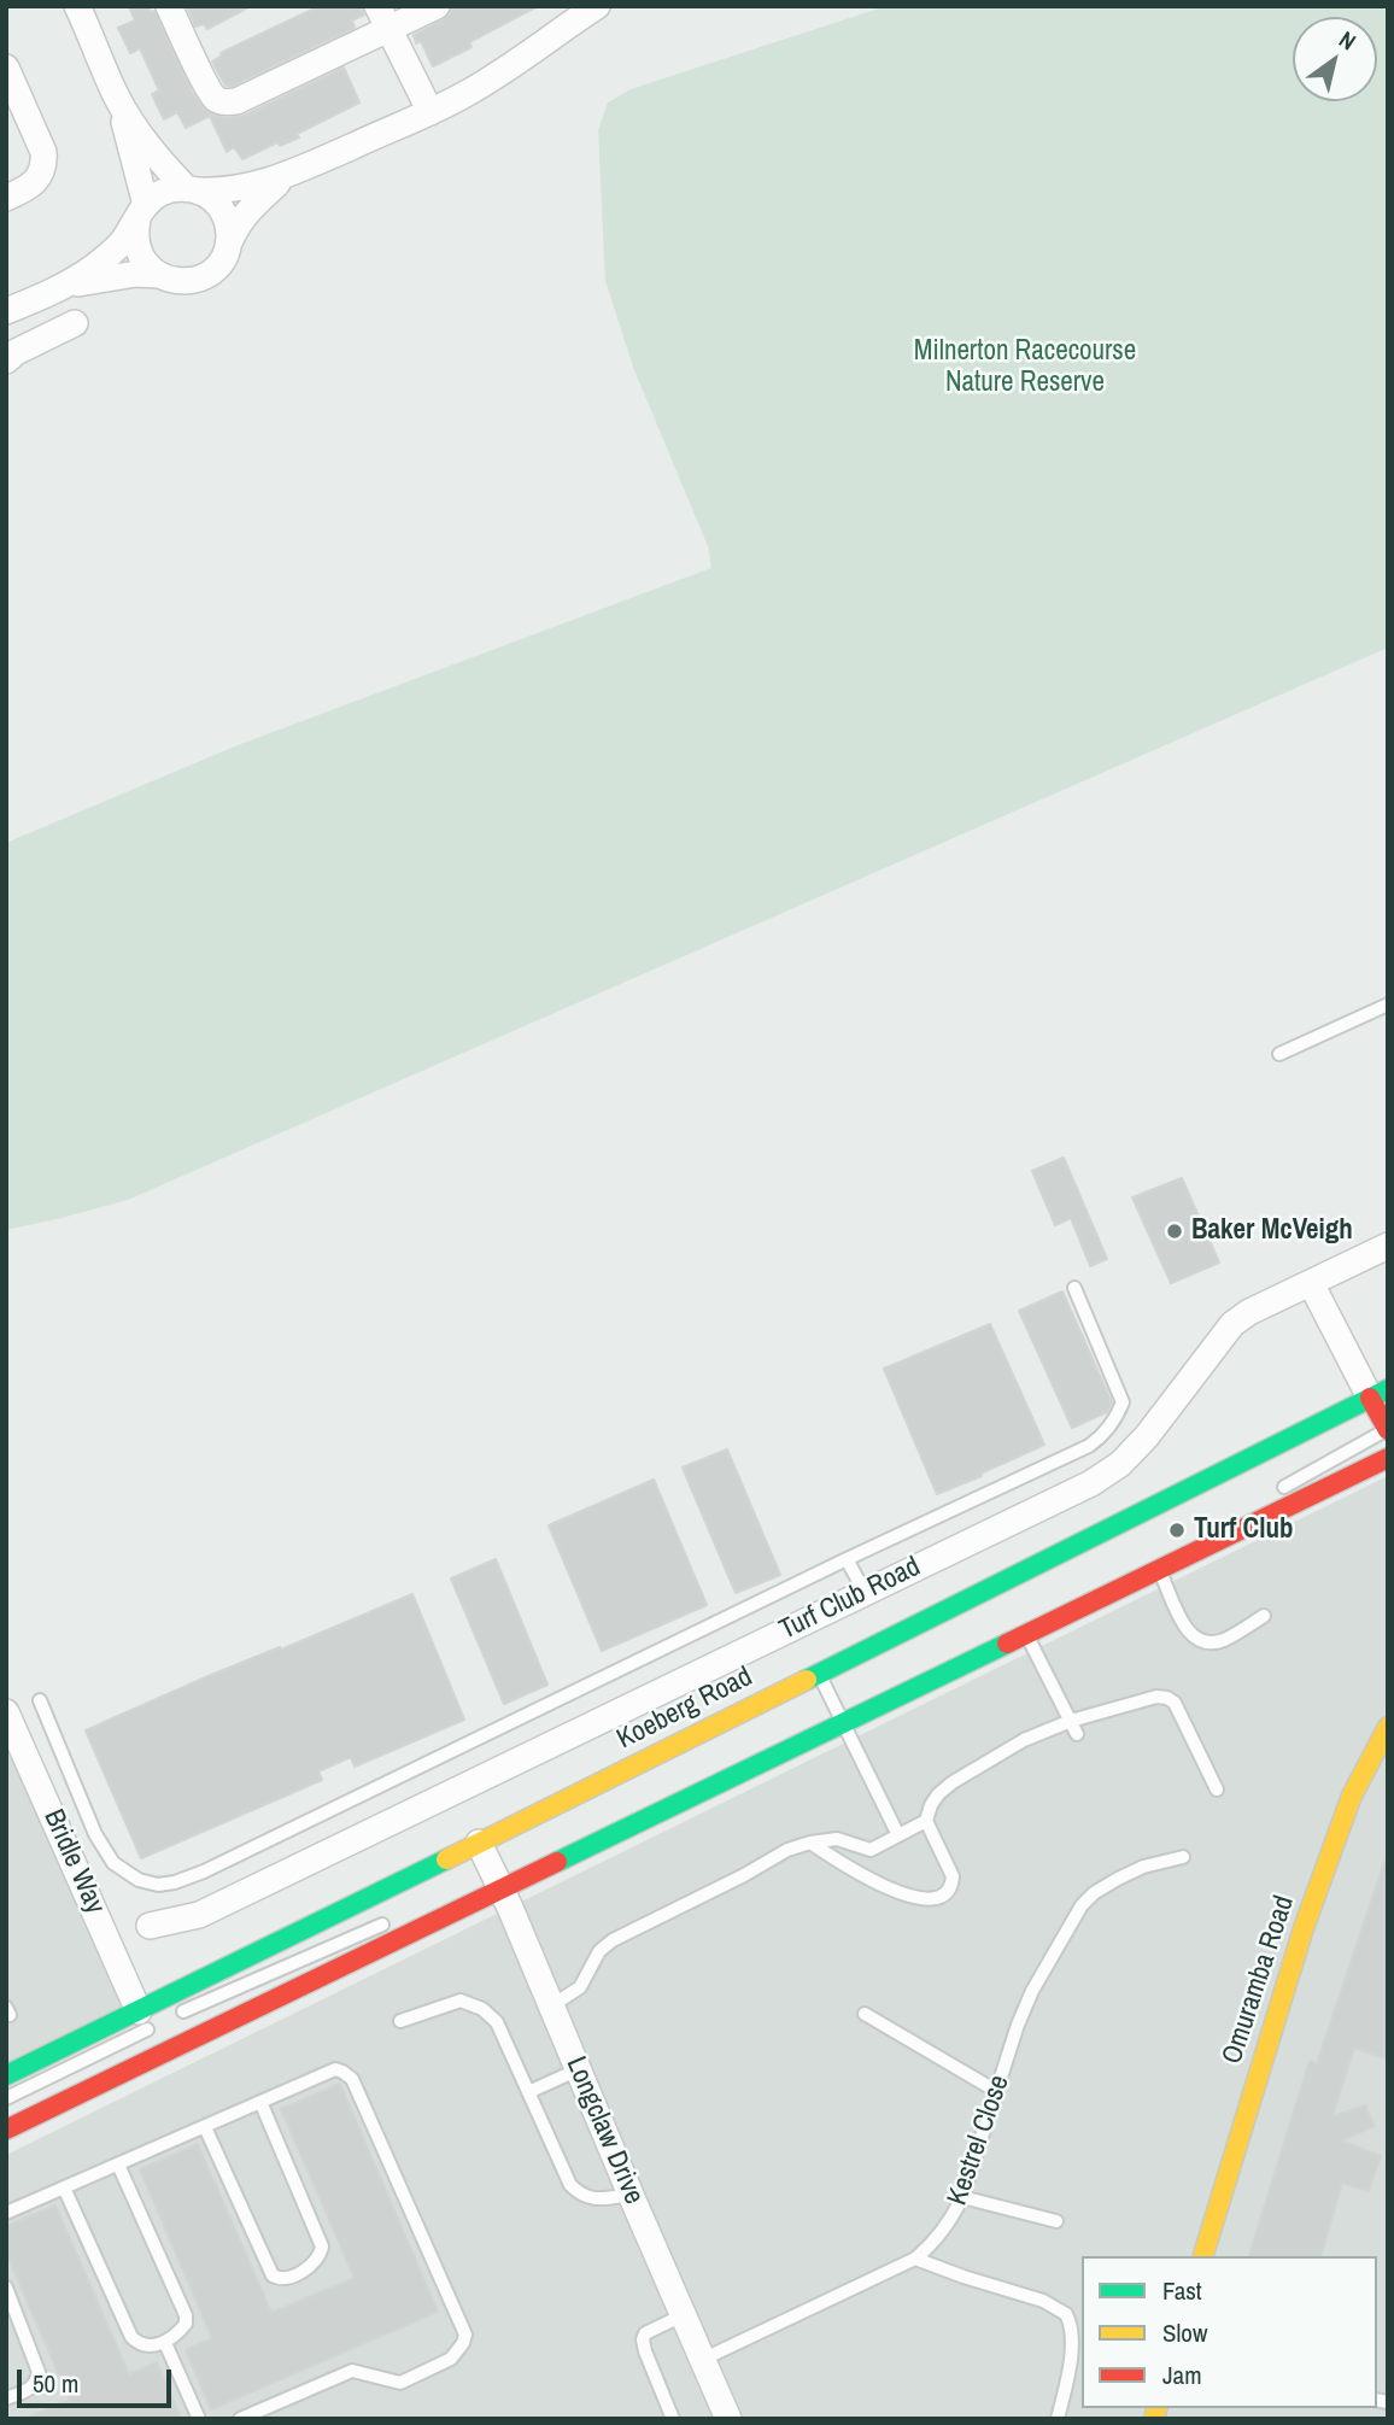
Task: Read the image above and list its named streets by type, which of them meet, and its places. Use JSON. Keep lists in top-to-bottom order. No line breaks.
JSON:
{"streets":{"main road":["Koeberg Road","Omuramba Road"],"street":["Turf Club Road","Bridle Way","Longclaw Drive"],"lane":["Kestrel Close"]},"crossings":[["Koeberg Road","Bridle Way"],["Koeberg Road","Longclaw Drive"],["Longclaw Drive","Kestrel Close"]],"parks":["Milnerton Racecourse Nature Reserve"],"places":["Baker McVeigh","Turf Club"],"legend":["Fast","Slow","Jam"],"scale_bar":"50 m","north":"top right"}
